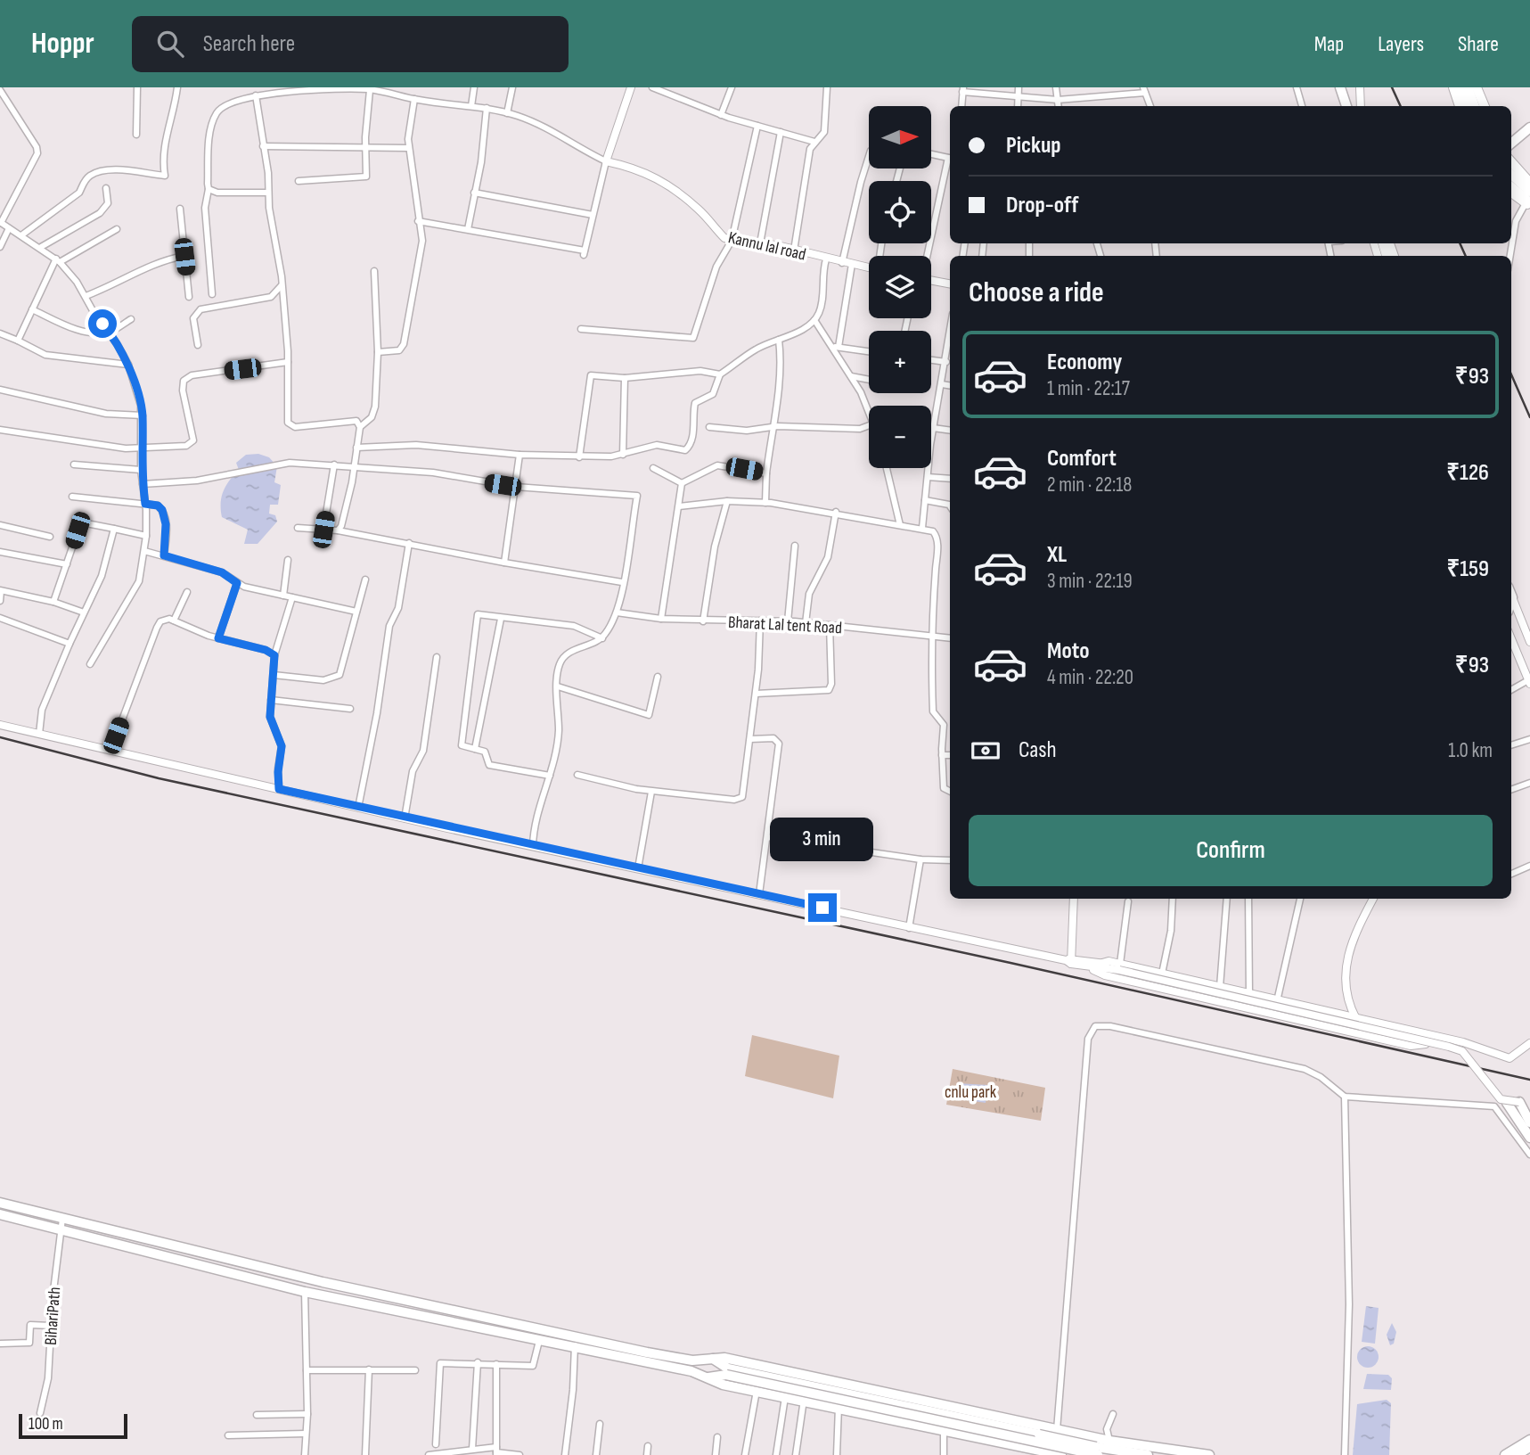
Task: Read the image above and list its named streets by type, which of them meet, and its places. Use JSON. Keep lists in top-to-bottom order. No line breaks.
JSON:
{"streets":{"street":["Kannu lal road","Bharat Lal tent Road","BihariPath"]},"parks":["cnlu park"],"scale_bar":"100 m","north":"right","page":{"header":"Hoppr","search":"Search here","nav":["Map","Layers","Share"],"map_buttons":["+","−"],"banner":["Pickup","Drop-off"],"heading":"Choose a ride","list":[{"name":"Economy","note":"1 min · 22:17","value":"₹93"},{"name":"Comfort","note":"2 min · 22:18","value":"₹126"},{"name":"XL","note":"3 min · 22:19","value":"₹159"},{"name":"Moto","note":"4 min · 22:20","value":"₹93"}],"pay":["Cash","1.0 km"],"buttons":"Confirm","bubble":"3 min","scale":"100 m"}}
